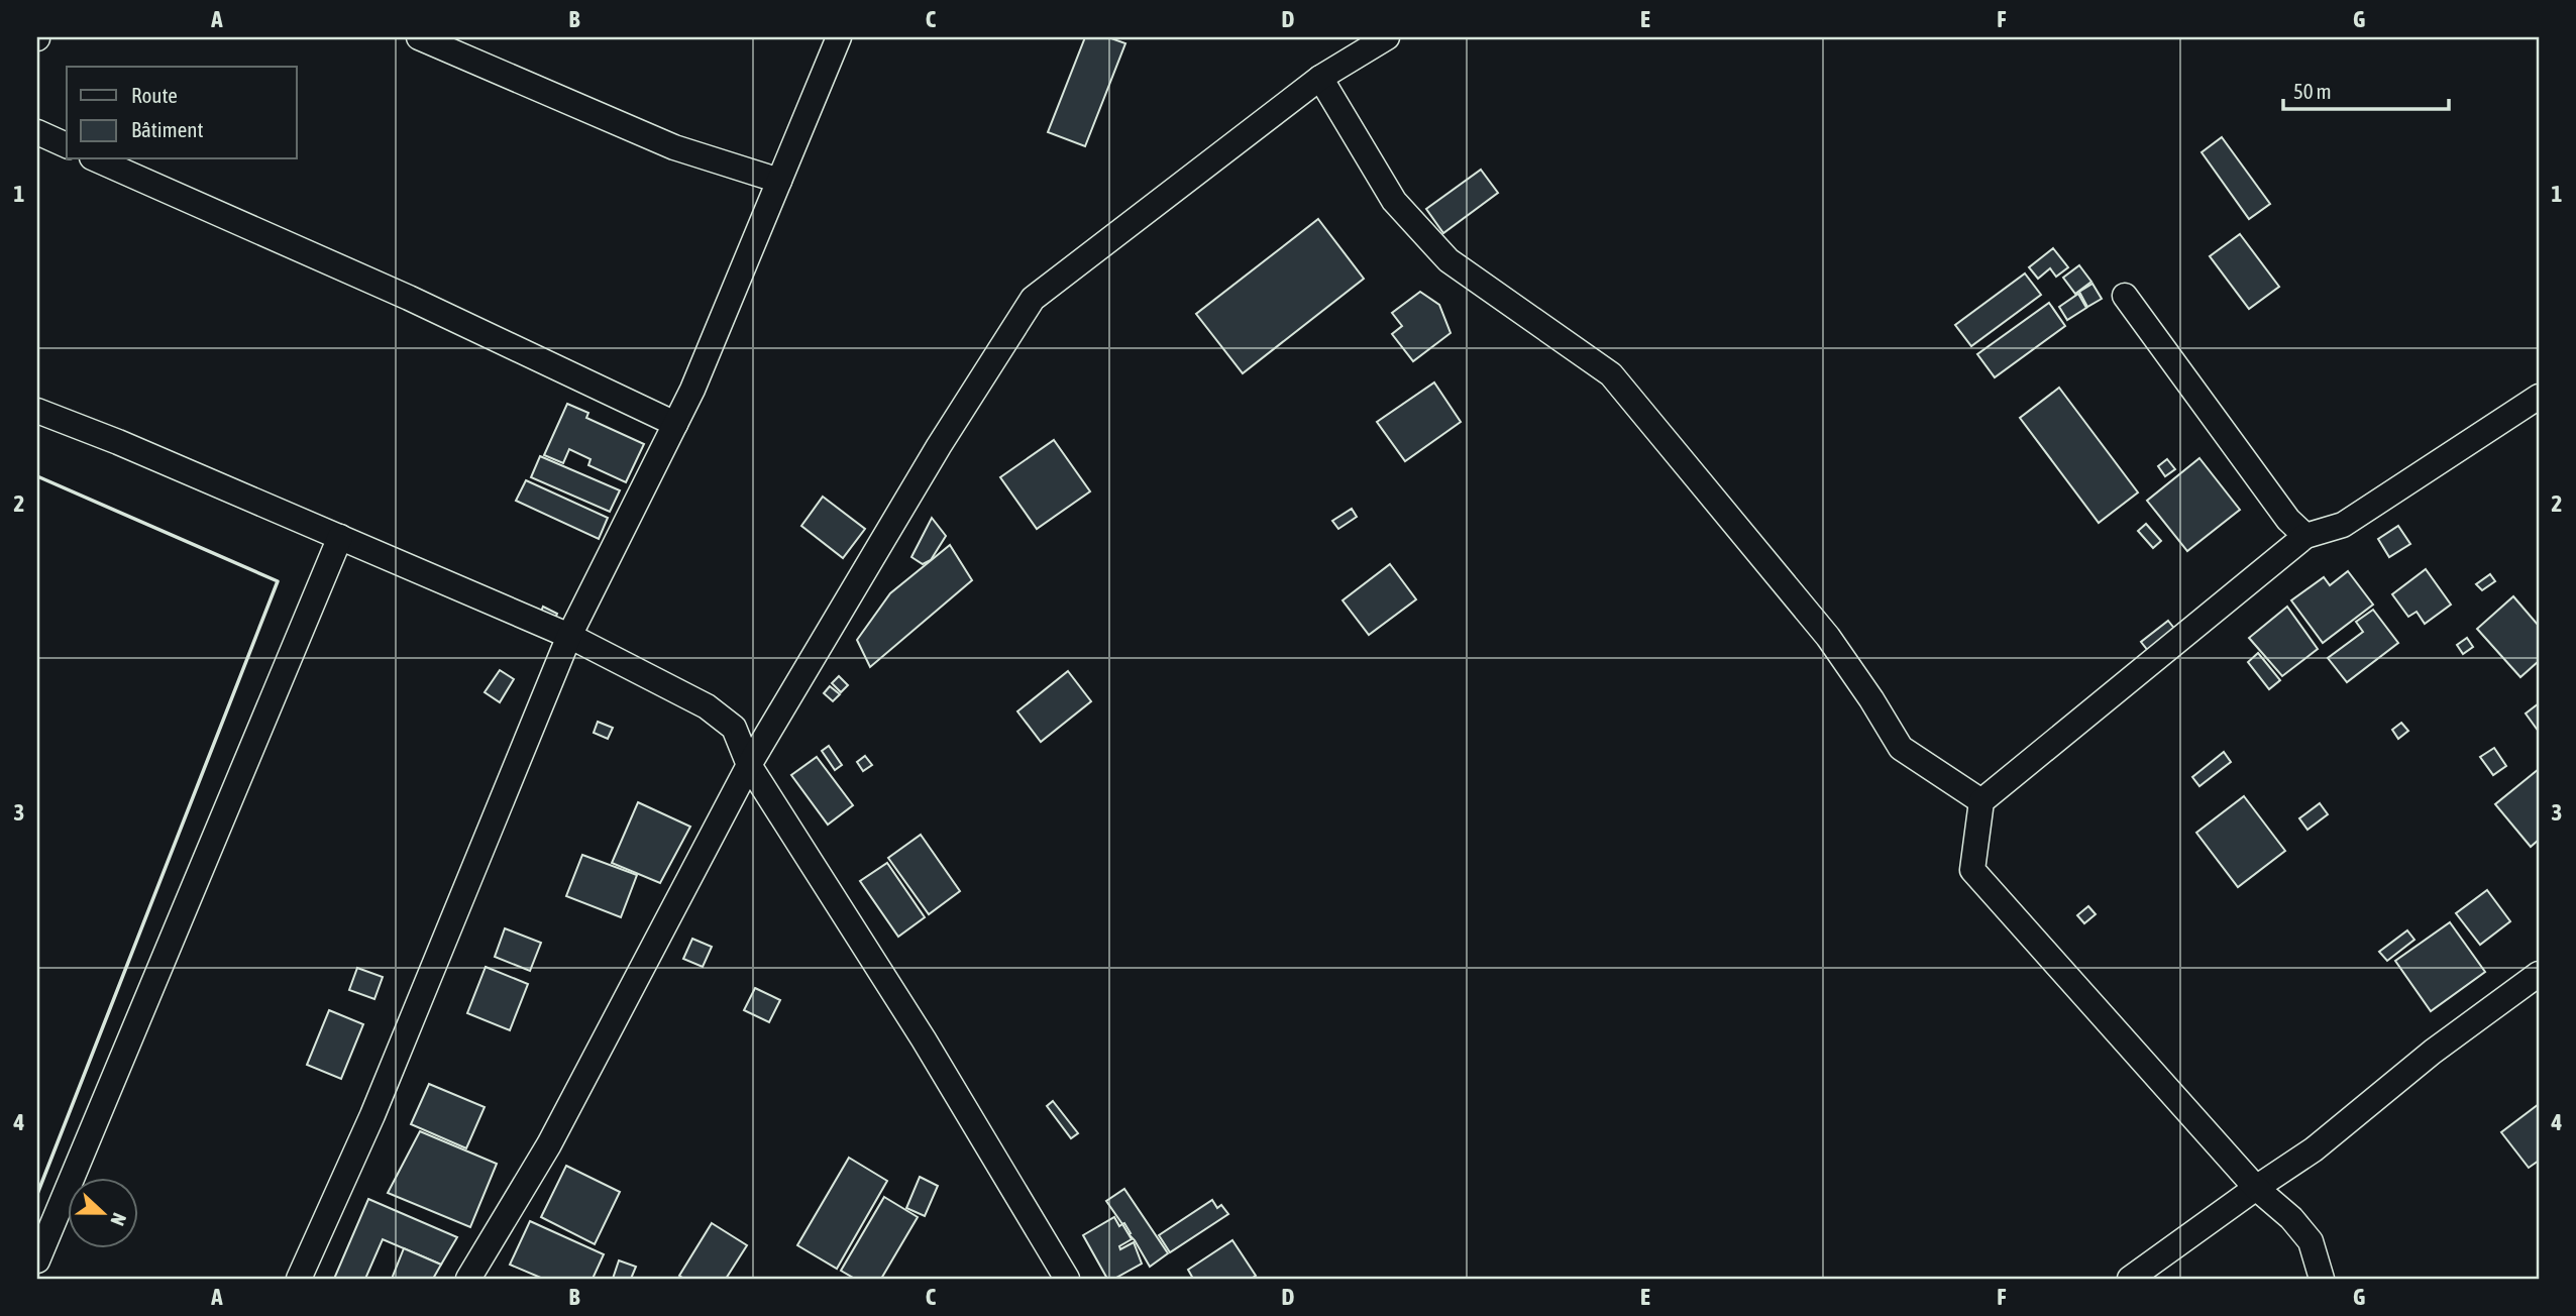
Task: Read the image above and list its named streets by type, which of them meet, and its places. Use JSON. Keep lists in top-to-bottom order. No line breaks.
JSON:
{"legend":["Route","Bâtiment"],"scale_bar":"50 m","north":"right","grid":{"columns":["A","B","C","D","E","F","G"],"rows":["1","2","3","4"]}}
